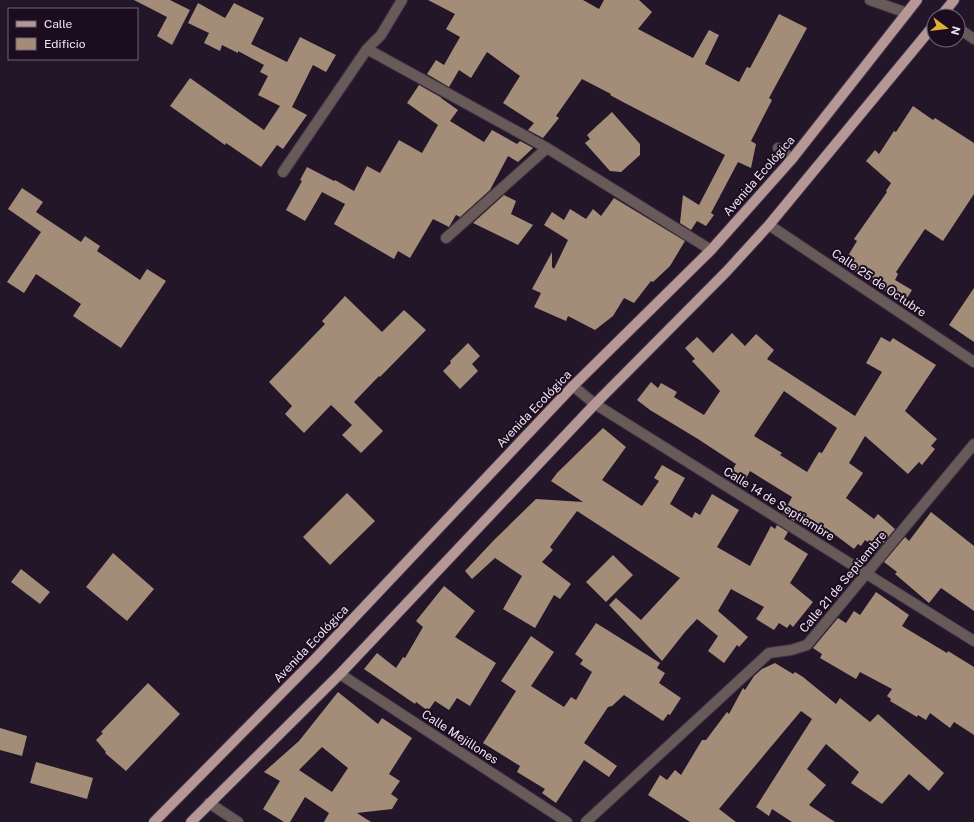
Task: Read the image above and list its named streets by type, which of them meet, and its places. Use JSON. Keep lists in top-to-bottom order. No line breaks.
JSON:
{"streets":{"main road":["Avenida Ecológica"],"street":["Calle 25 de Octubre","Calle 14 de Septiembre","Calle 21 de Septiembre","Calle Mejillones"]},"crossings":[["Avenida Ecológica","Calle 14 de Septiembre"],["Calle 14 de Septiembre","Calle 21 de Septiembre"]],"legend":["Calle","Edificio"],"north":"right"}
